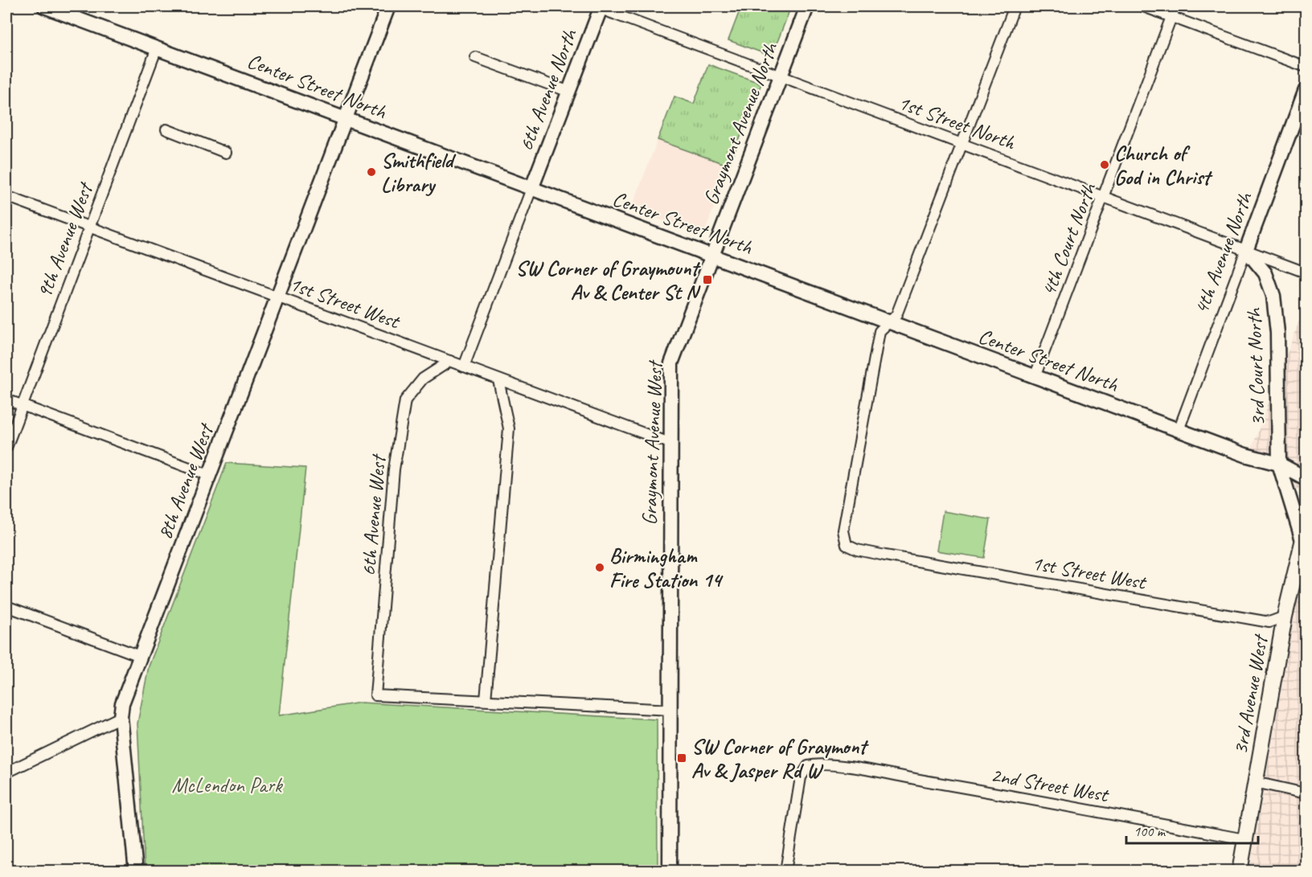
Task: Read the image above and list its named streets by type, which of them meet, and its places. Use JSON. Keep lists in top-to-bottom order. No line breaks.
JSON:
{"streets":{"main road":["3rd Avenue West"],"street":["Center Street North","6th Avenue North","1st Street North","Graymont Avenue North","4th Court North","9th Avenue West","4th Avenue North","1st Street West","3rd Court North","Graymont Avenue West","8th Avenue West","6th Avenue West","2nd Street West"]},"crossings":[["Center Street North","6th Avenue North"],["Center Street North","Graymont Avenue North"],["Center Street North","4th Court North"],["Center Street North","9th Avenue West"],["Center Street North","4th Avenue North"],["Center Street North","1st Street West"],["Center Street North","3rd Court North"],["Center Street North","Graymont Avenue West"],["Center Street North","8th Avenue West"],["6th Avenue North","1st Street North"],["1st Street North","Graymont Avenue North"],["1st Street North","4th Court North"],["1st Street North","4th Avenue North"],["1st Street North","3rd Court North"],["Graymont Avenue North","Graymont Avenue West"],["9th Avenue West","1st Street West"],["4th Avenue North","3rd Court North"],["1st Street West","Graymont Avenue West"],["1st Street West","8th Avenue West"],["1st Street West","6th Avenue West"],["1st Street West","3rd Avenue West"],["3rd Court North","3rd Avenue West"],["3rd Avenue West","2nd Street West"]],"parks":["McLendon Park"],"places":{"other":["Church of God in Christ","Smithfield Library","Birmingham Fire Station 14"],"transit":["SW Corner of Graymount Av & Center St N","SW Corner of Graymont Av & Jasper Rd W"]},"scale_bar":"100 m"}
